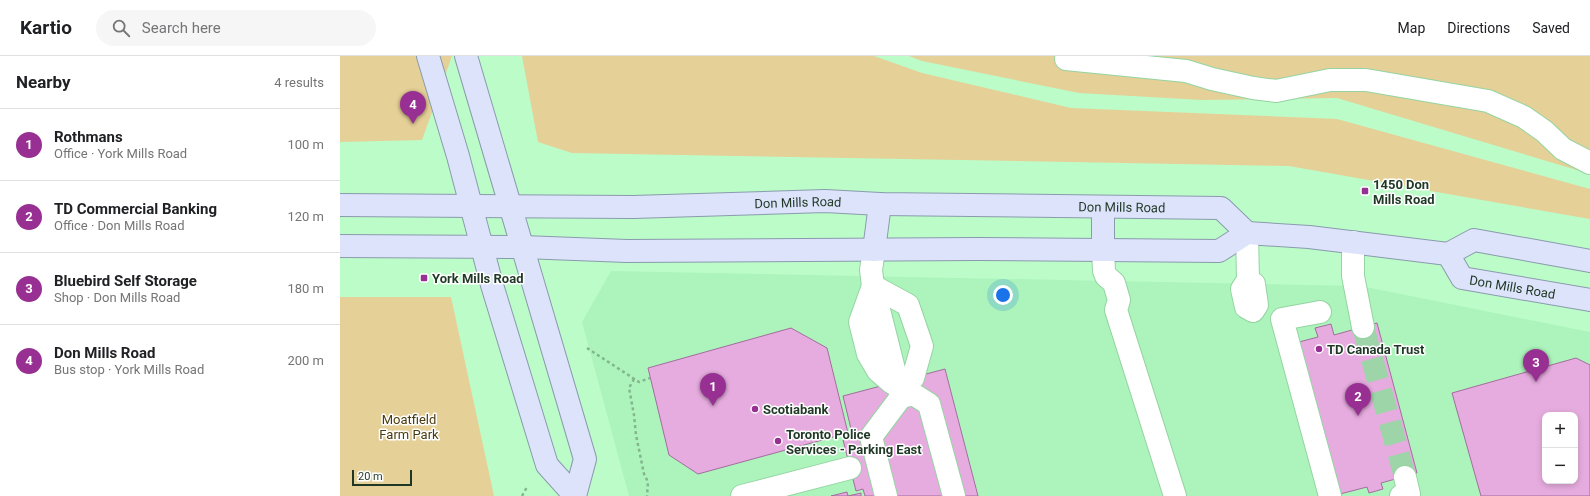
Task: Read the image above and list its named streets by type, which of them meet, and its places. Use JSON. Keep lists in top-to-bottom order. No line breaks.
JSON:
{"streets":{"main road":["Don Mills Road"]},"parks":["Moatfield Farm Park"],"places":{"transit":["1450 Don Mills Road","York Mills Road"],"other":["TD Canada Trust","Scotiabank","Toronto Police Services - Parking East"]},"scale_bar":"20 m","page":{"header":"Kartio","search":"Search here","nav":["Map","Directions","Saved"],"heading":["Nearby","4 results"],"pins":["4","3","1","2"],"list":[{"mark":"1","name":"Rothmans","note":"Office · York Mills Road","value":"100 m"},{"mark":"2","name":"TD Commercial Banking","note":"Office · Don Mills Road","value":"120 m"},{"mark":"3","name":"Bluebird Self Storage","note":"Shop · Don Mills Road","value":"180 m"},{"mark":"4","name":"Don Mills Road","note":"Bus stop · York Mills Road","value":"200 m"}],"map_buttons":["+","−"],"scale":"20 m"}}
